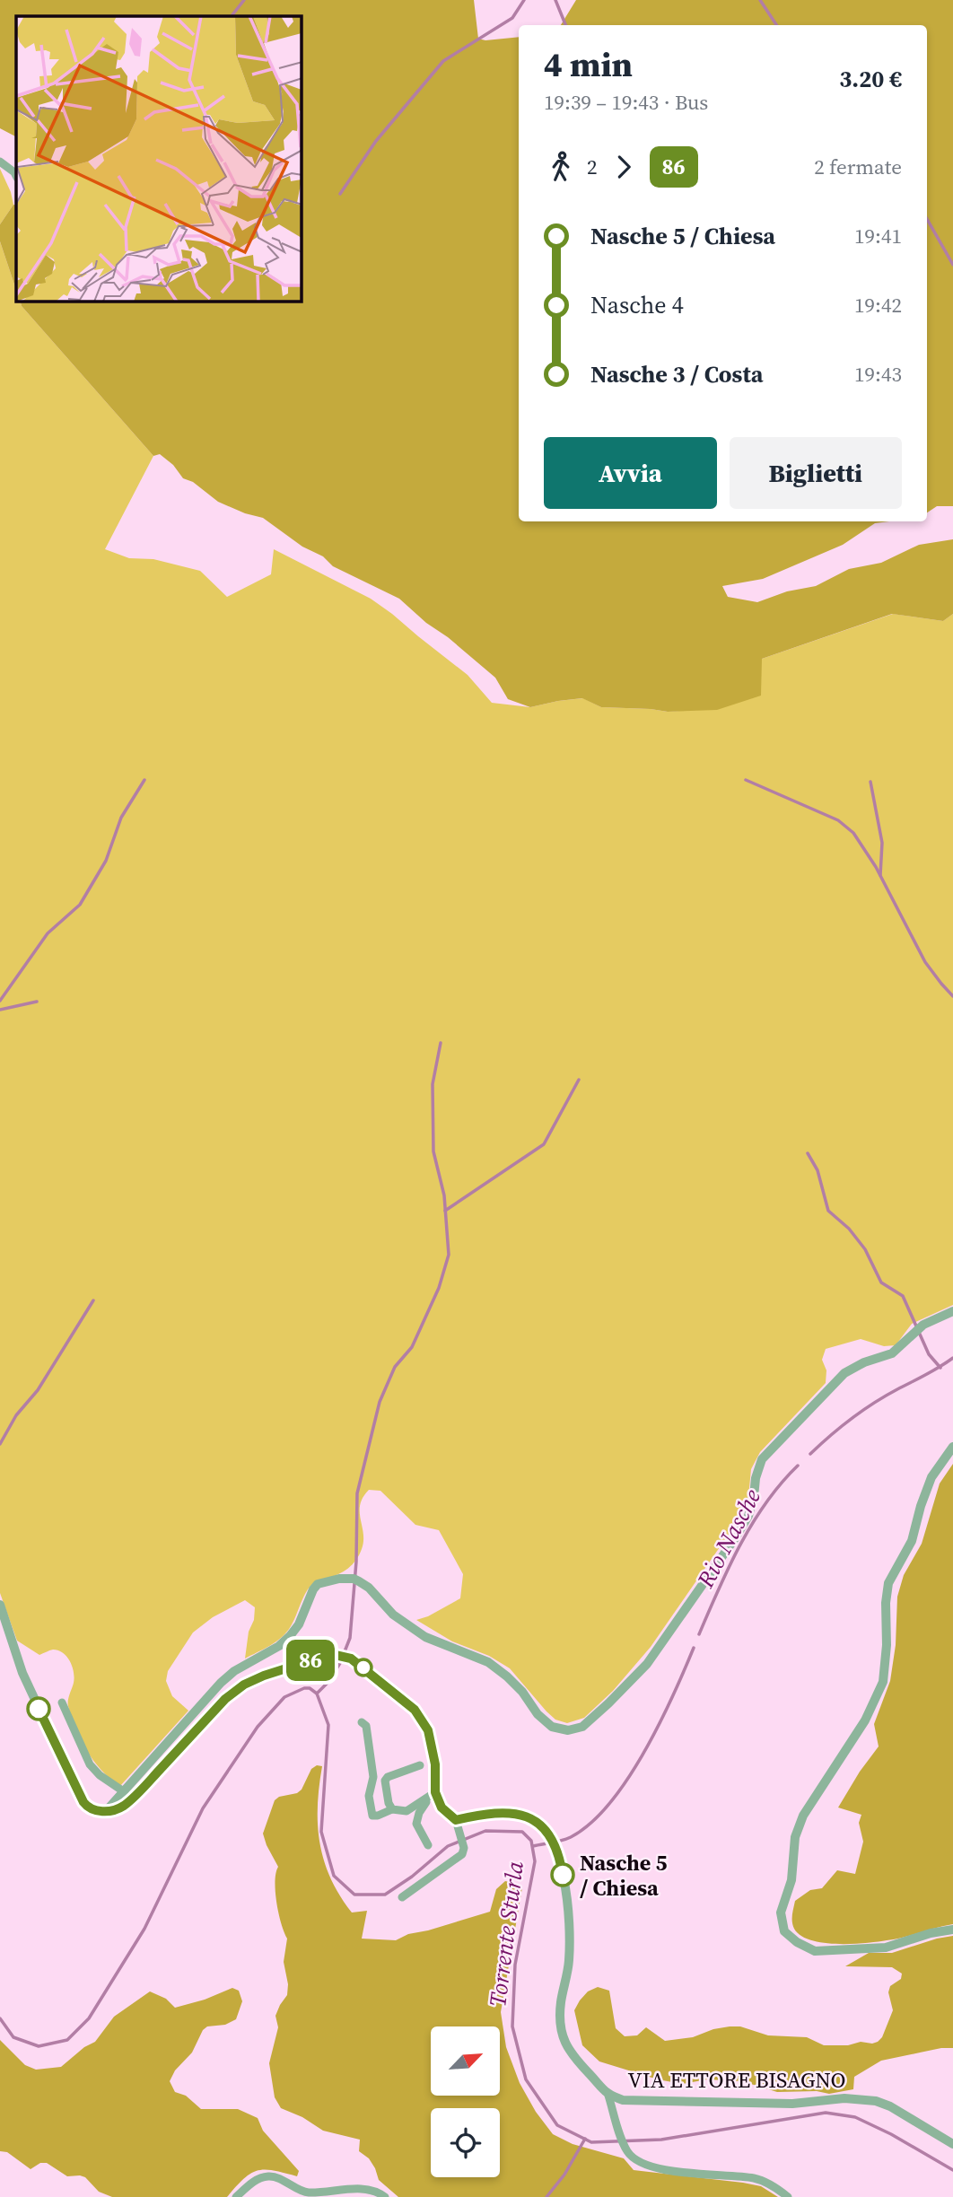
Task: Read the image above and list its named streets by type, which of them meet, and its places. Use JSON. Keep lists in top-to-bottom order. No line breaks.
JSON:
{"streets":{"street":["VIA ETTORE BISAGNO"]},"water":["Rio Nasche","Torrente Sturla"],"places":["Nasche 5 / Chiesa"],"lines":["bus line 86"],"north":"top right","page":{"on_map":"86","heading":["4 min","19:39 – 19:43 · Bus","3.20 €"],"legs":["2","86","2 fermate"],"list":[{"name":"Nasche 5 / Chiesa","value":"19:41"},{"name":"Nasche 4","value":"19:42"},{"name":"Nasche 3 / Costa","value":"19:43"}],"buttons":["Avvia","Biglietti"]}}
